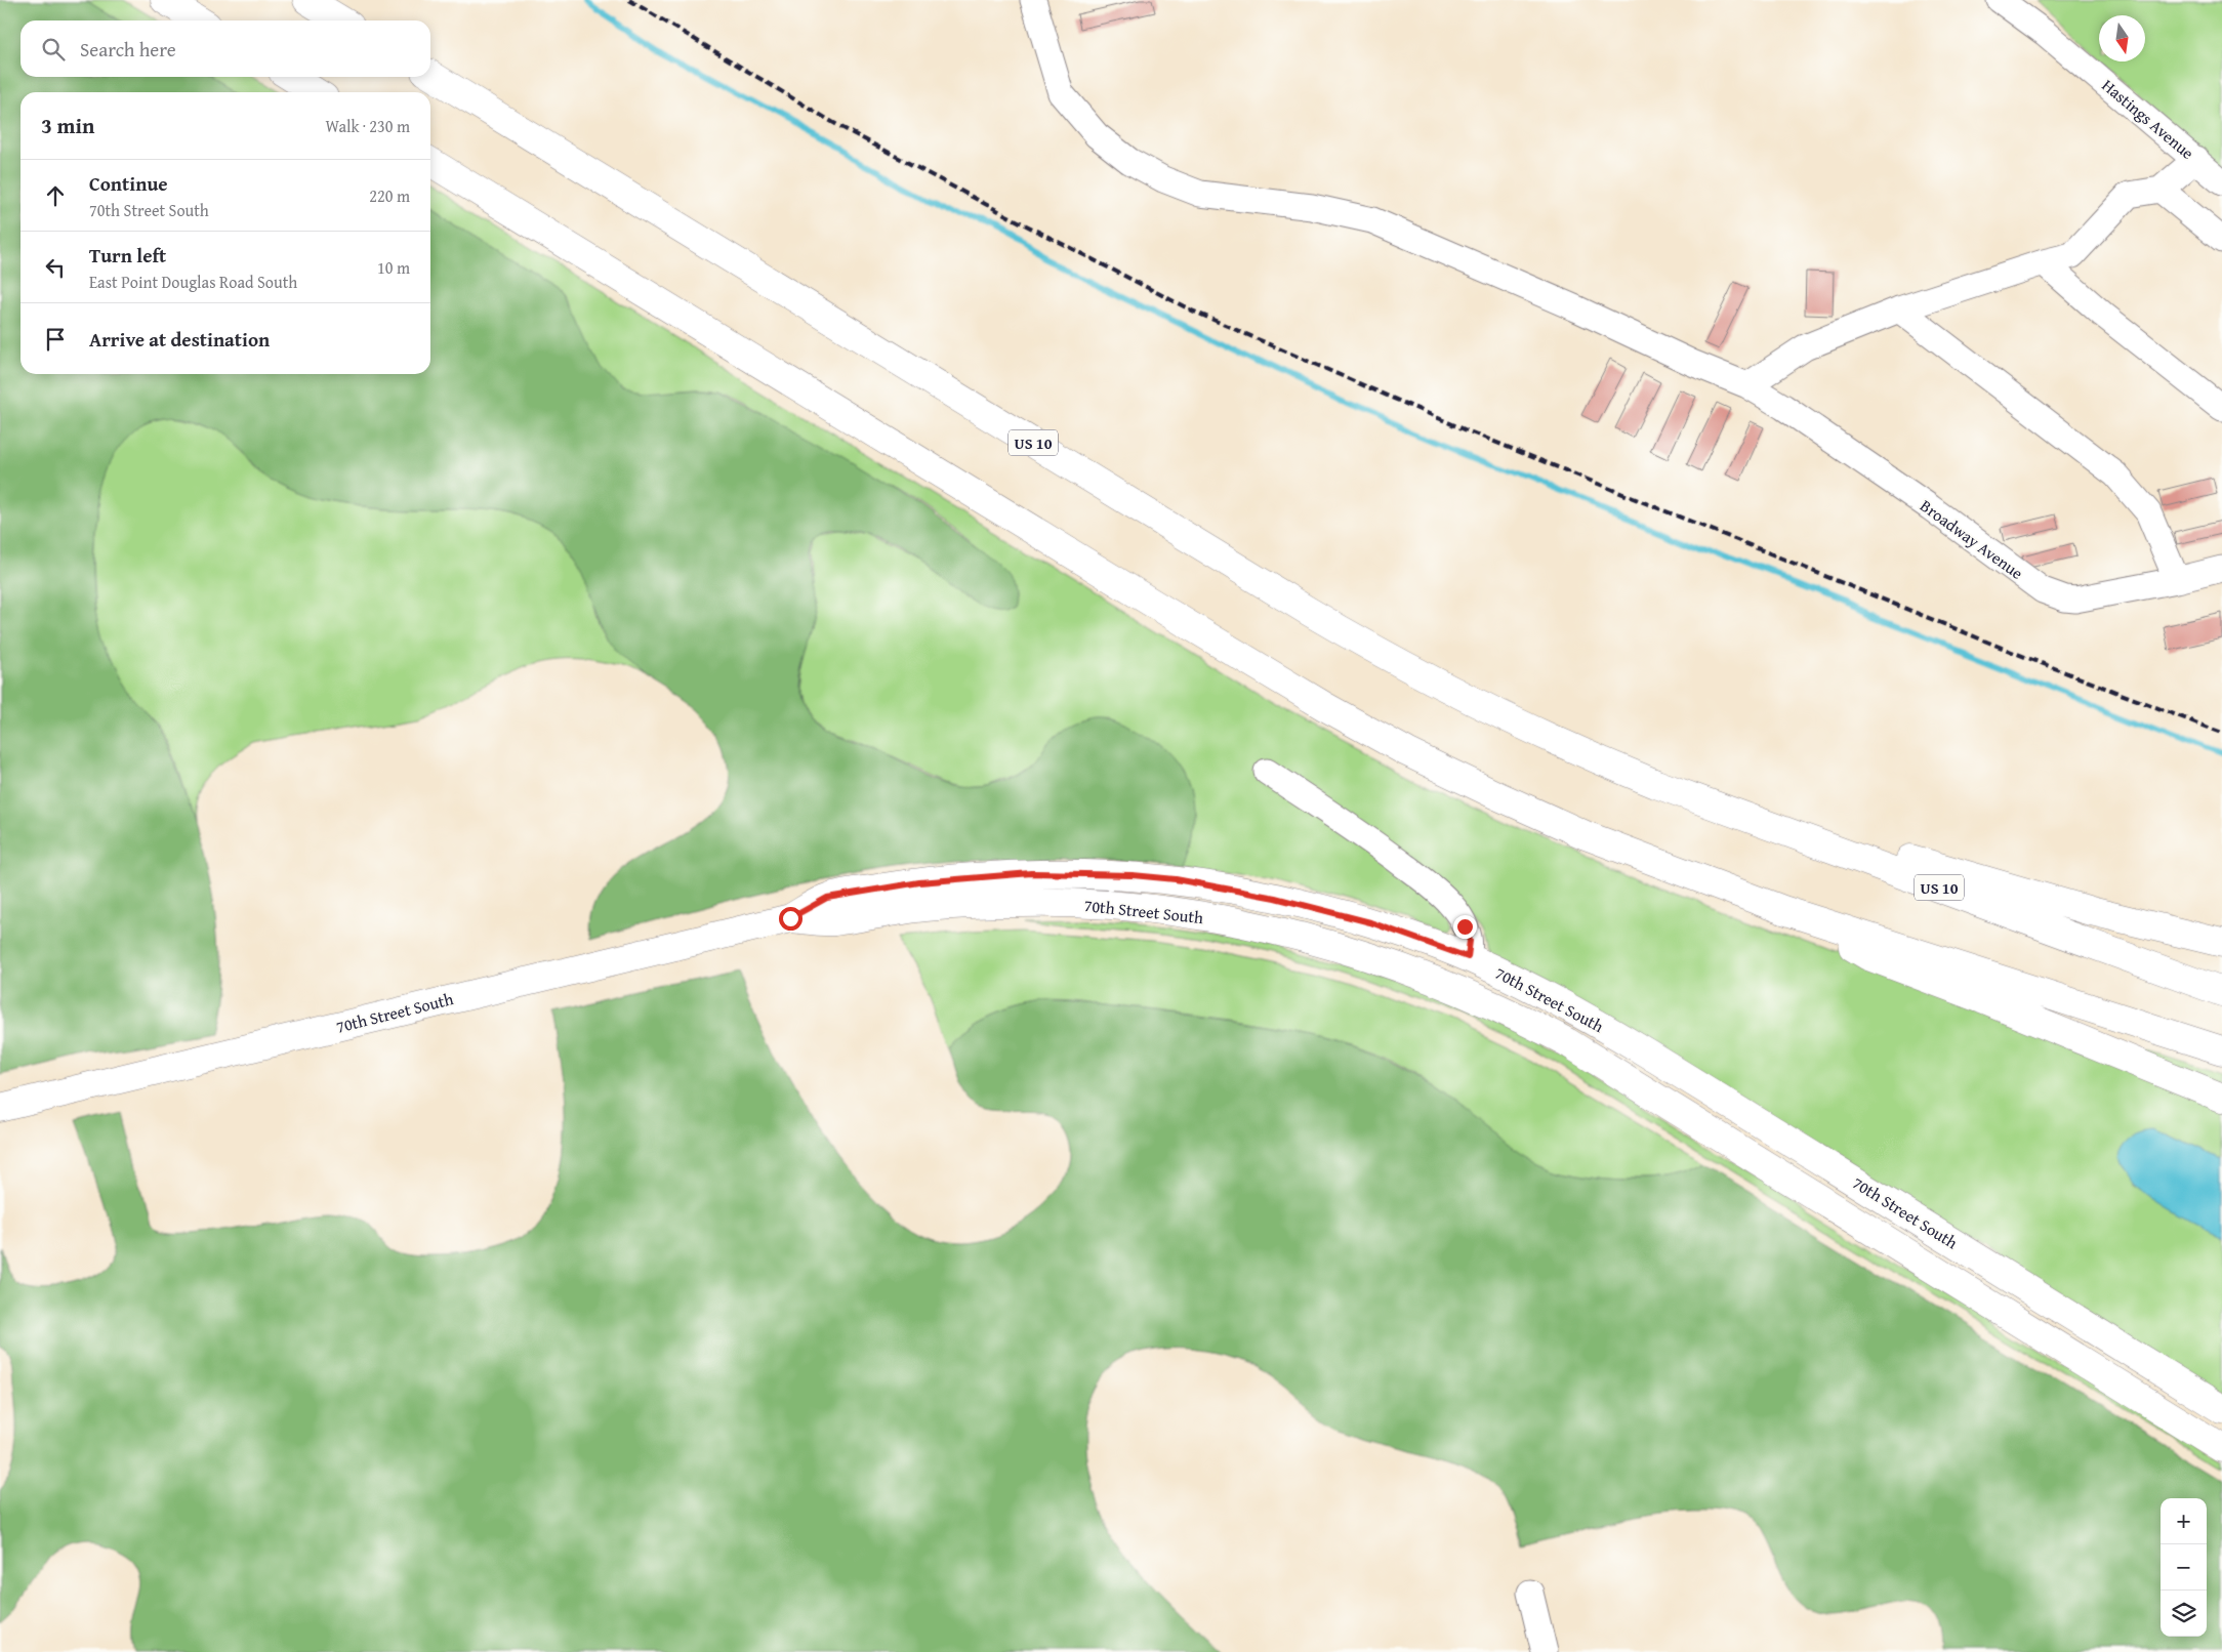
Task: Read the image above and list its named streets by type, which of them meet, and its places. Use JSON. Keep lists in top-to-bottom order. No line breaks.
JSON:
{"streets":{"main road":["US 10","70th Street South"],"street":["Hastings Avenue","Broadway Avenue"]},"north":"bottom","page":{"search":"Search here","heading":["3 min","Walk · 230 m"],"list":[["Continue","70th Street South","220 m"],["Turn left","East Point Douglas Road South","10 m"],"Arrive at destination"],"map_buttons":["+","−"]}}
